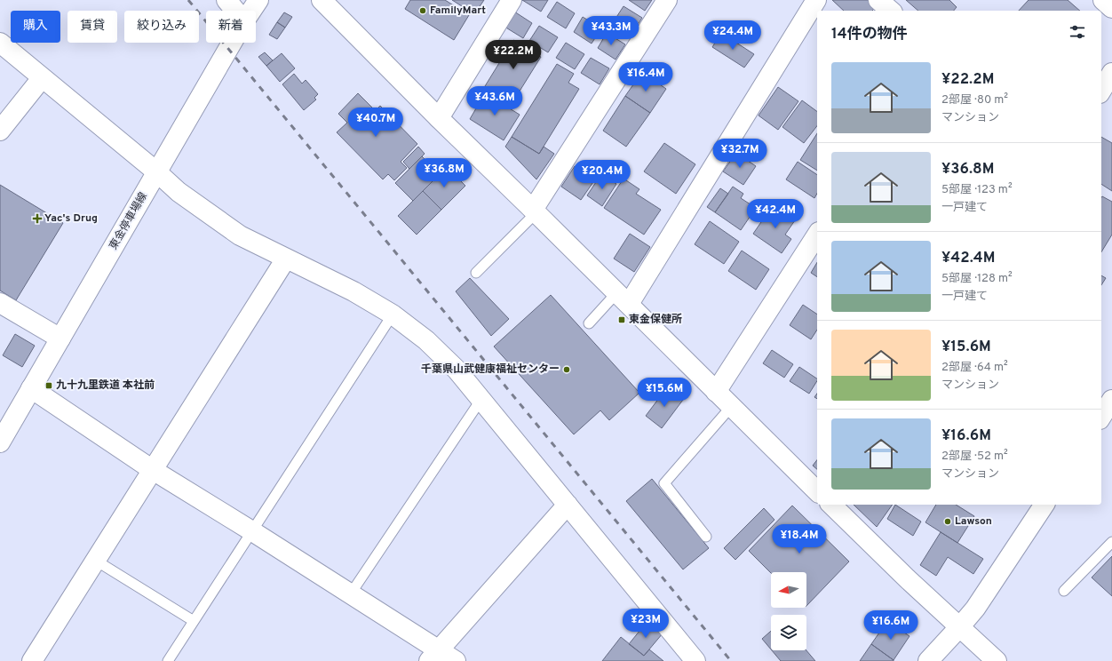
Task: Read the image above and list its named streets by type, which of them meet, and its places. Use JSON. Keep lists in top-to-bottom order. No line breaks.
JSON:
{"streets":{"street":["東金停車場線"]},"places":{"other":["FamilyMart","千葉県山武健康福祉センター","Lawson"],"health":["Yac's Drug"],"transit":["東金保健所","九十九里鉄道 本社前"]},"north":"left","page":{"chip":["購入","賃貸","絞り込み","新着"],"heading":"14件の物件","price":["¥43.3M","¥24.4M","¥22.2M","¥16.4M","¥43.6M","¥40.7M","¥32.7M","¥36.8M","¥20.4M","¥42.4M","¥15.6M","¥18.4M","¥23M","¥16.6M"],"list":[{"name":"¥22.2M","note":"2部屋 · 80 m² · マンション"},{"name":"¥36.8M","note":"5部屋 · 123 m² · 一戸建て"},{"name":"¥42.4M","note":"5部屋 · 128 m² · 一戸建て"},{"name":"¥15.6M","note":"2部屋 · 64 m² · マンション"},{"name":"¥16.6M","note":"2部屋 · 52 m² · マンション"}]}}
